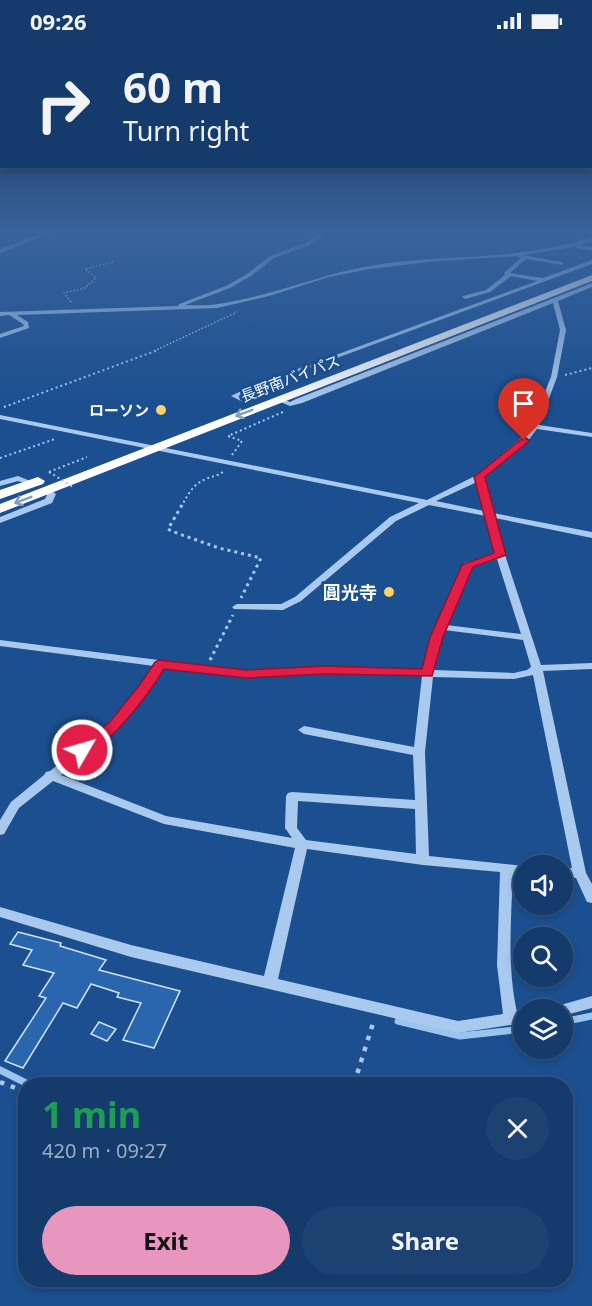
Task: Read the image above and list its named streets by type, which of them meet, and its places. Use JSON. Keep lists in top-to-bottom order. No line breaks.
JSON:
{"streets":{"highway":["長野南バイパス"]},"places":["ローソン","圓光寺"],"page":{"status":"09:26","turn":["60 m","Turn right"],"heading":["1 min","420 m · 09:27"],"buttons":["Exit","Share"]}}
